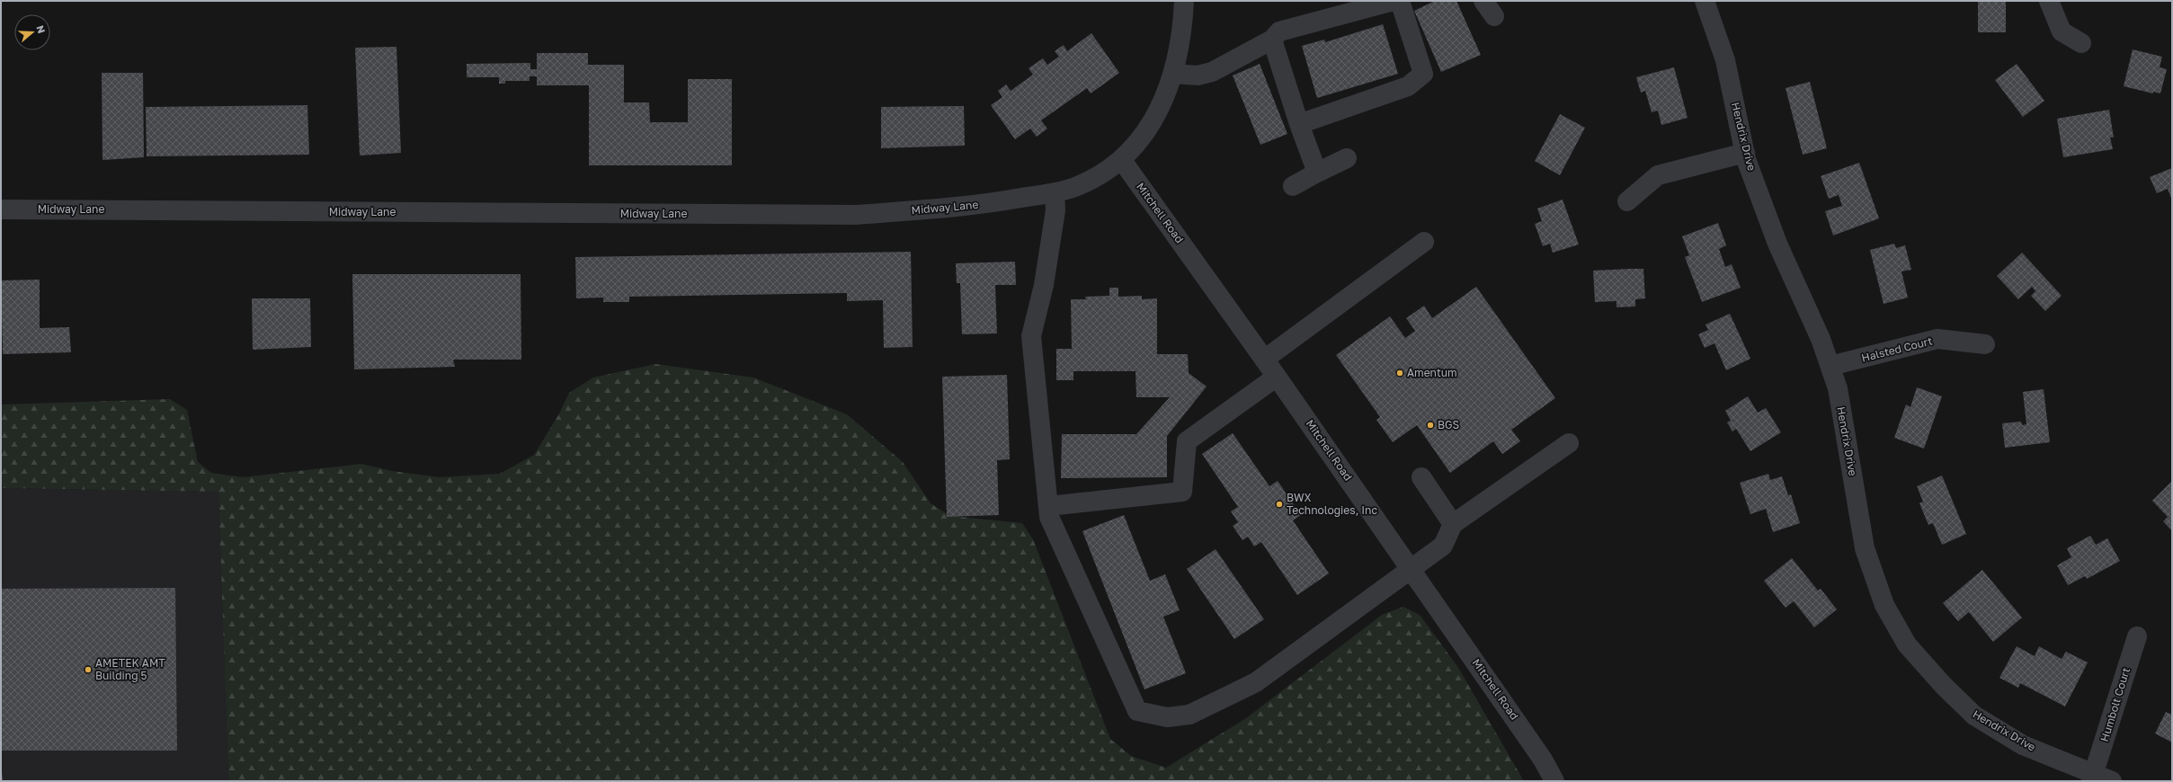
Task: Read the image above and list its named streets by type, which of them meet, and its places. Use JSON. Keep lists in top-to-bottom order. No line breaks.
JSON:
{"streets":{"street":["Hendrix Drive","Midway Lane","Mitchell Road","Halsted Court","Humbolt Court"]},"crossings":[["Hendrix Drive","Halsted Court"],["Hendrix Drive","Humbolt Court"],["Midway Lane","Mitchell Road"]],"places":["Amentum","BGS","BWX Technologies, Inc","AMETEK AMT Building 5"],"north":"right"}
